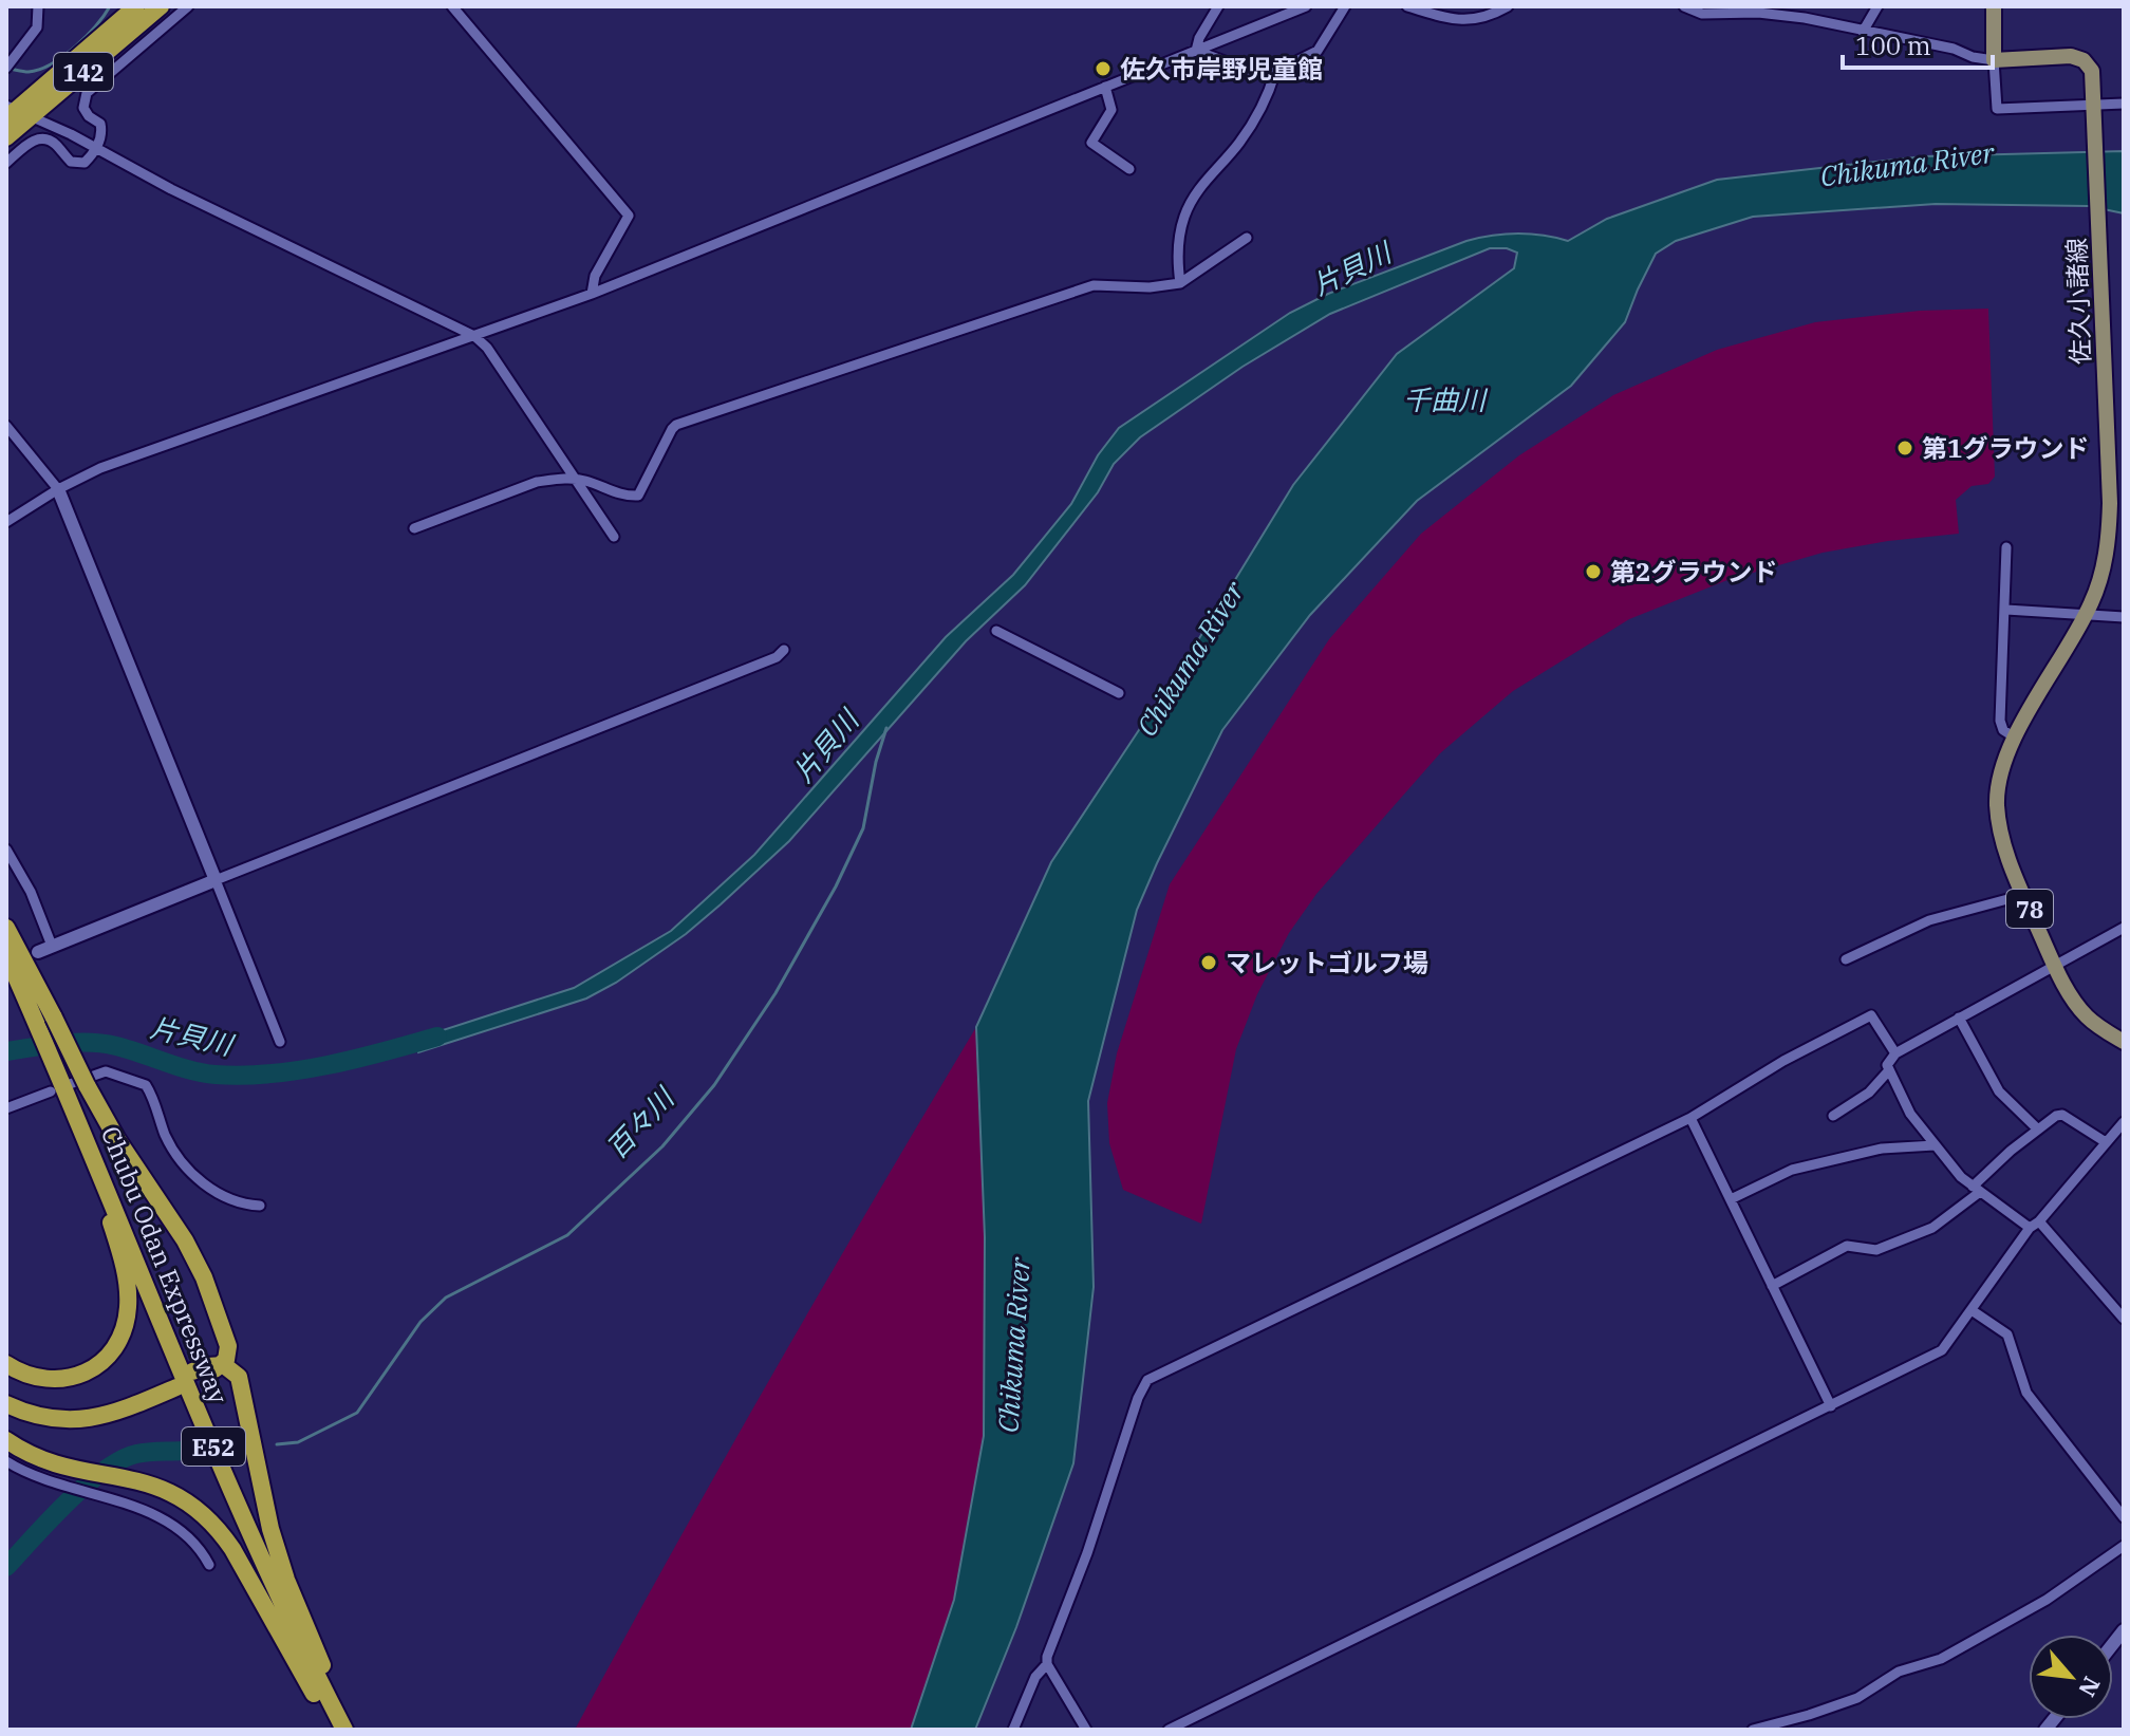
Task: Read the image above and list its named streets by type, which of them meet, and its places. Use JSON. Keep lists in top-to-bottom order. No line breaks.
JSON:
{"streets":{"highway":["142","Chubu Odan Expressway","E52"],"main road":["佐久小諸線","78"]},"crossings":[["佐久小諸線","78"]],"water":["Chikuma River","片貝川","千曲川","百々川"],"places":["佐久市岸野児童館","第1グラウンド","第2グラウンド","マレットゴルフ場"],"scale_bar":"100 m","north":"bottom right"}
